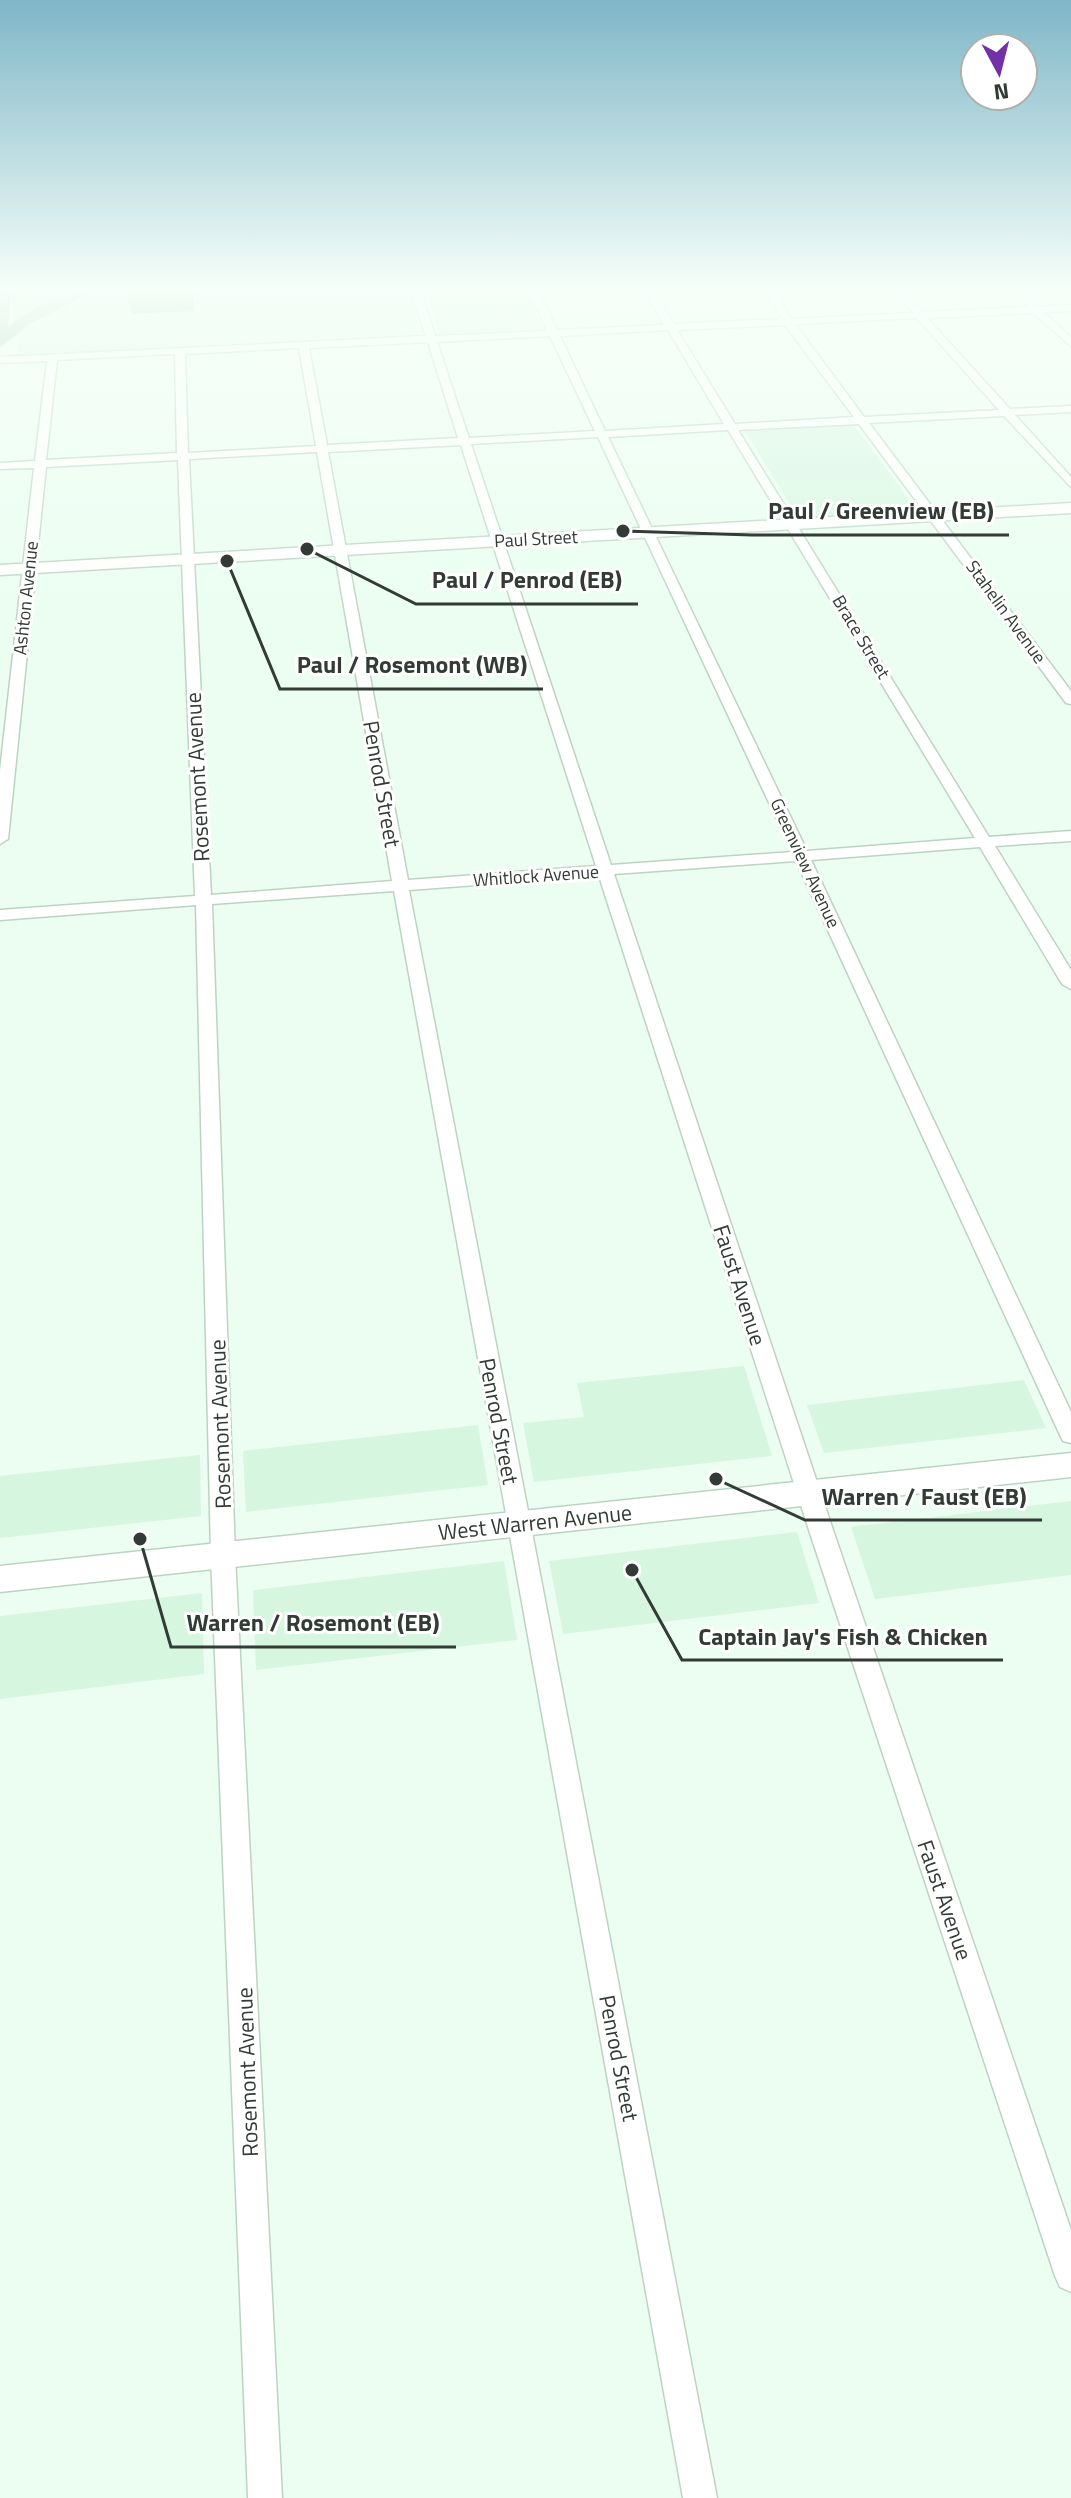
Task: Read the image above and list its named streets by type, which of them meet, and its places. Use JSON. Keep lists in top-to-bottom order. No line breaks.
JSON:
{"streets":{"street":["Paul Street","Ashton Avenue","Stahelin Avenue","Brace Street","Rosemont Avenue","Penrod Street","Greenview Avenue","Whitlock Avenue","Faust Avenue","West Warren Avenue"]},"crossings":[["Paul Street","Ashton Avenue"],["Paul Street","Stahelin Avenue"],["Paul Street","Brace Street"],["Paul Street","Rosemont Avenue"],["Paul Street","Penrod Street"],["Paul Street","Greenview Avenue"],["Paul Street","Faust Avenue"],["Brace Street","Whitlock Avenue"],["Rosemont Avenue","Whitlock Avenue"],["Rosemont Avenue","West Warren Avenue"],["Penrod Street","Whitlock Avenue"],["Penrod Street","West Warren Avenue"],["Greenview Avenue","Whitlock Avenue"],["Whitlock Avenue","Faust Avenue"],["Faust Avenue","West Warren Avenue"]],"places":["Paul / Greenview (EB)","Paul / Penrod (EB)","Paul / Rosemont (WB)","Warren / Faust (EB)","Warren / Rosemont (EB)","Captain Jay's Fish & Chicken"],"north":"bottom"}
